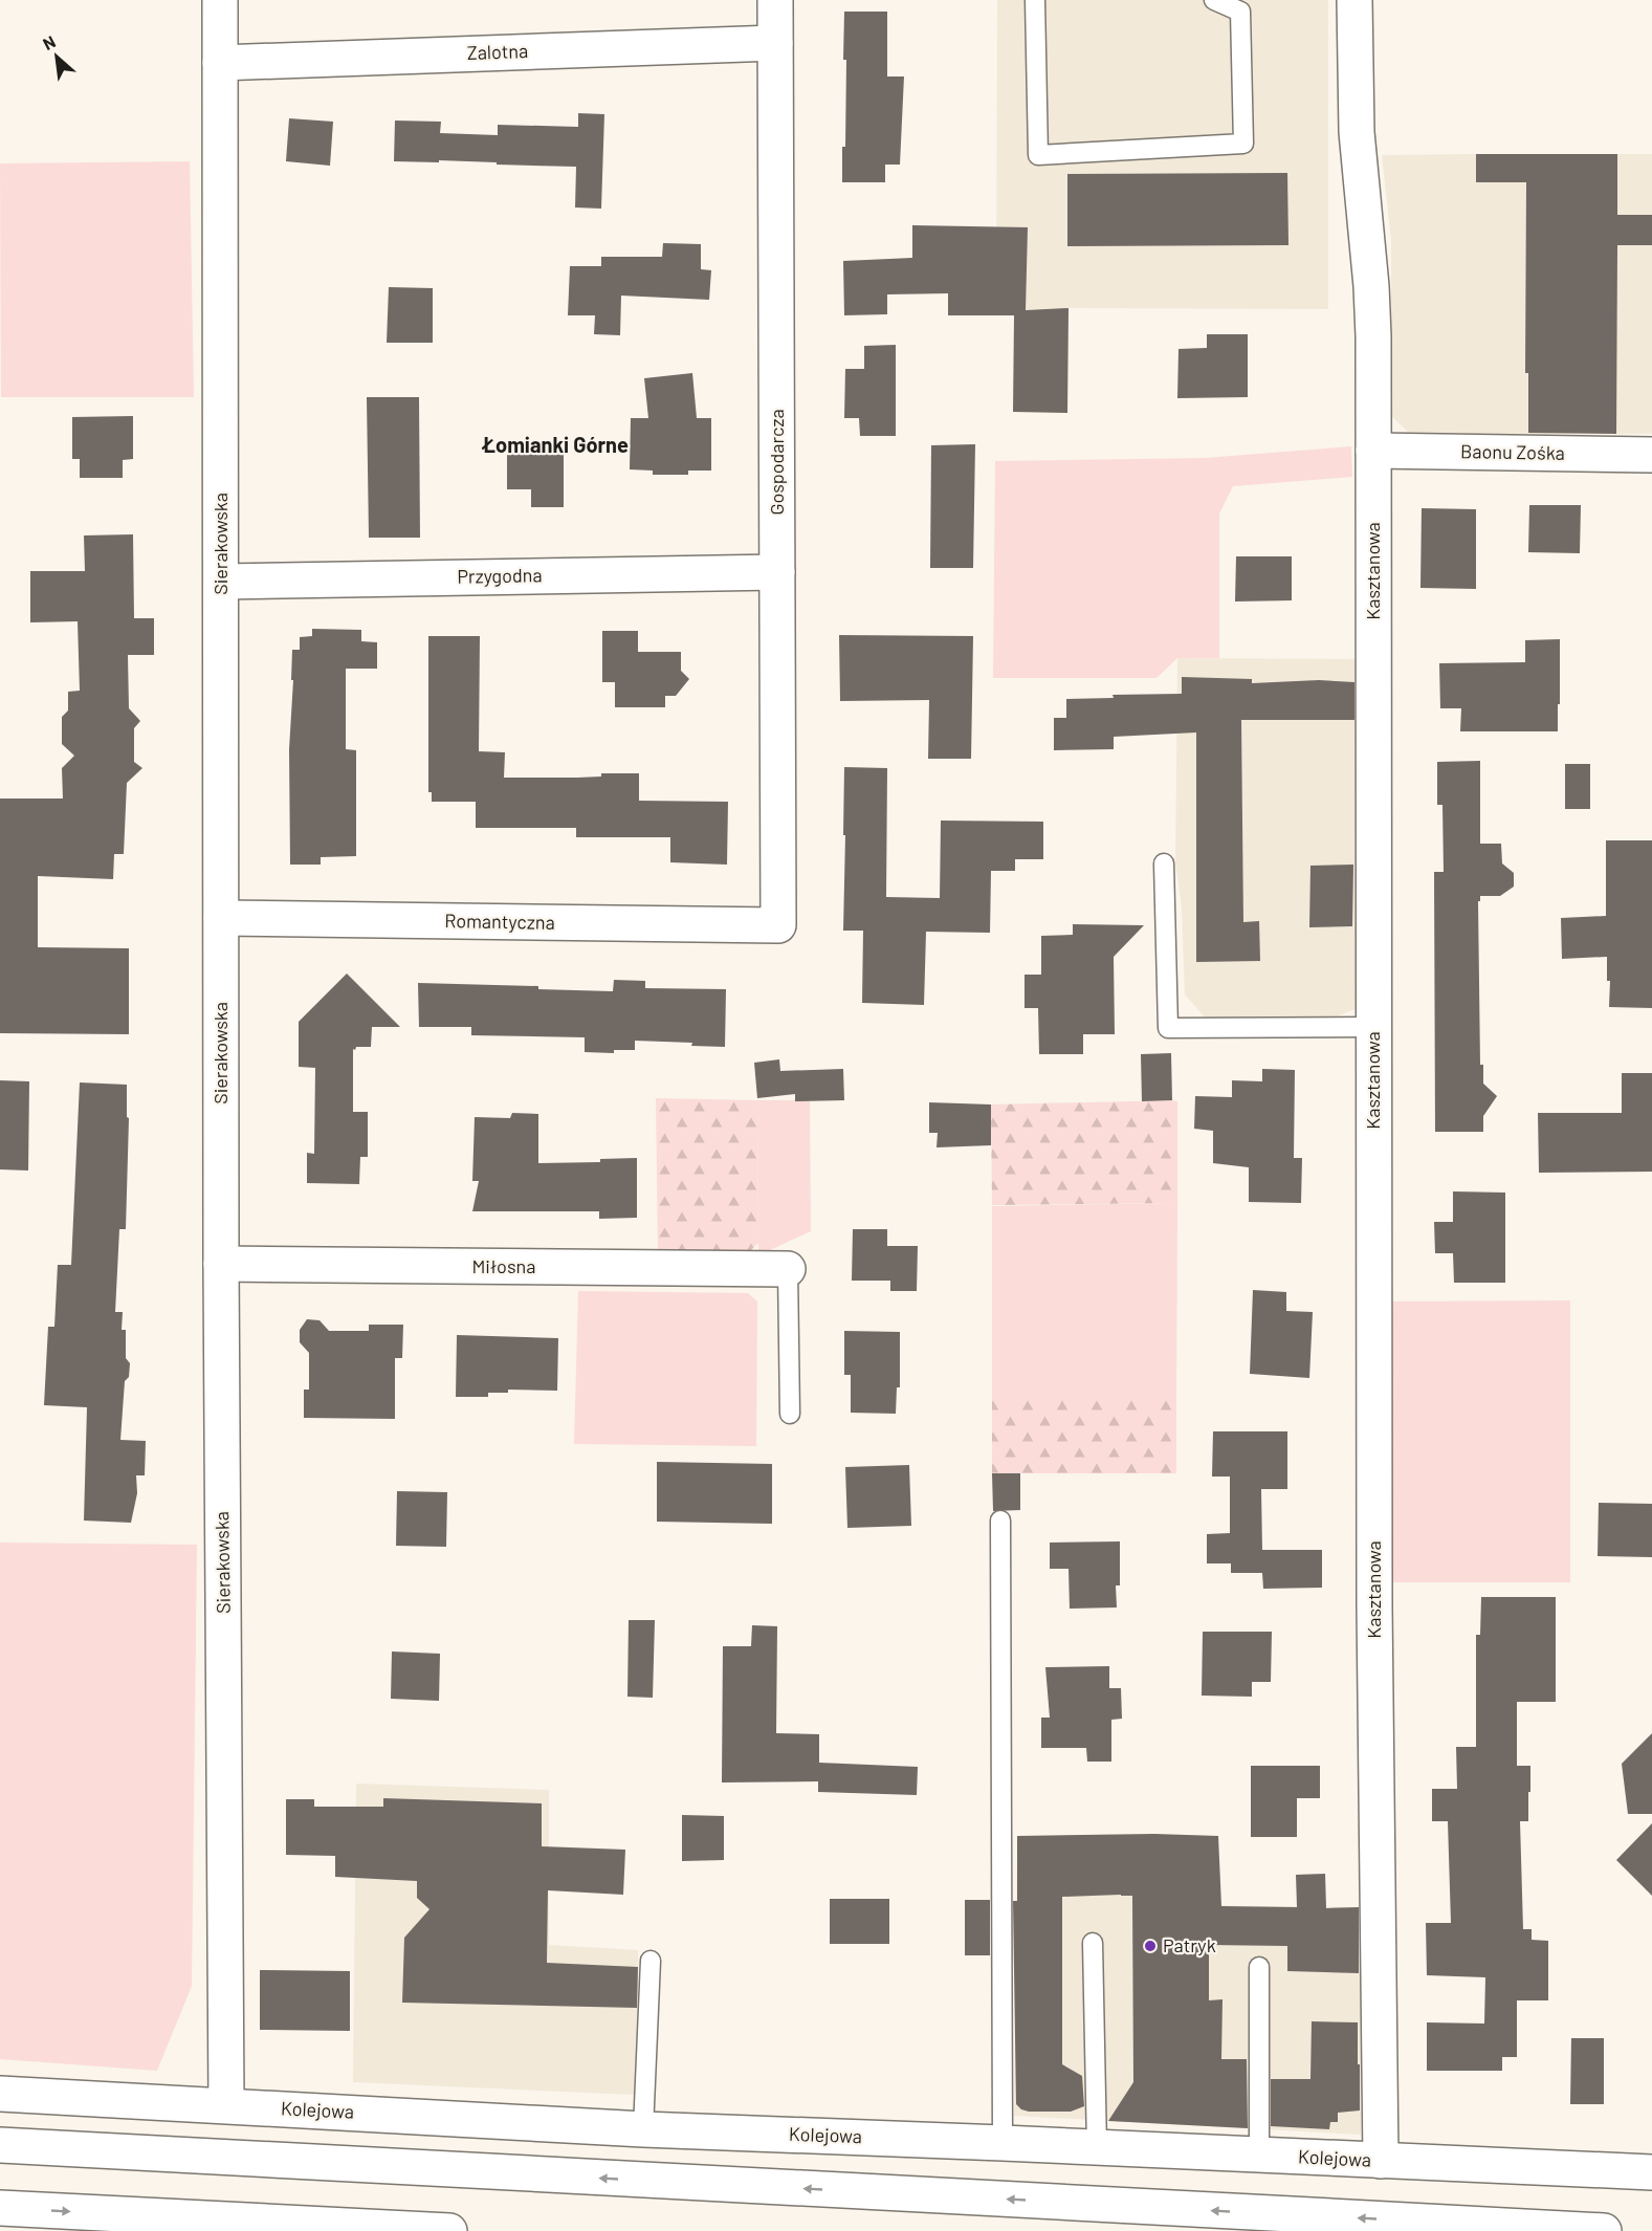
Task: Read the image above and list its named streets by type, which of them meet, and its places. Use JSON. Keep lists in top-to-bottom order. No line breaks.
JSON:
{"streets":{"main road":["Zalotna","Baonu Zośka","Gospodarcza","Sierakowska","Kasztanowa","Przygodna","Romantyczna","Miłosna","Kolejowa"]},"crossings":[["Zalotna","Gospodarcza"],["Zalotna","Sierakowska"],["Baonu Zośka","Kasztanowa"],["Gospodarcza","Przygodna"],["Gospodarcza","Romantyczna"],["Sierakowska","Przygodna"],["Sierakowska","Romantyczna"],["Sierakowska","Miłosna"],["Sierakowska","Kolejowa"],["Kasztanowa","Kolejowa"]],"districts":["Łomianki Górne"],"places":["Patryk"],"north":"top left"}
